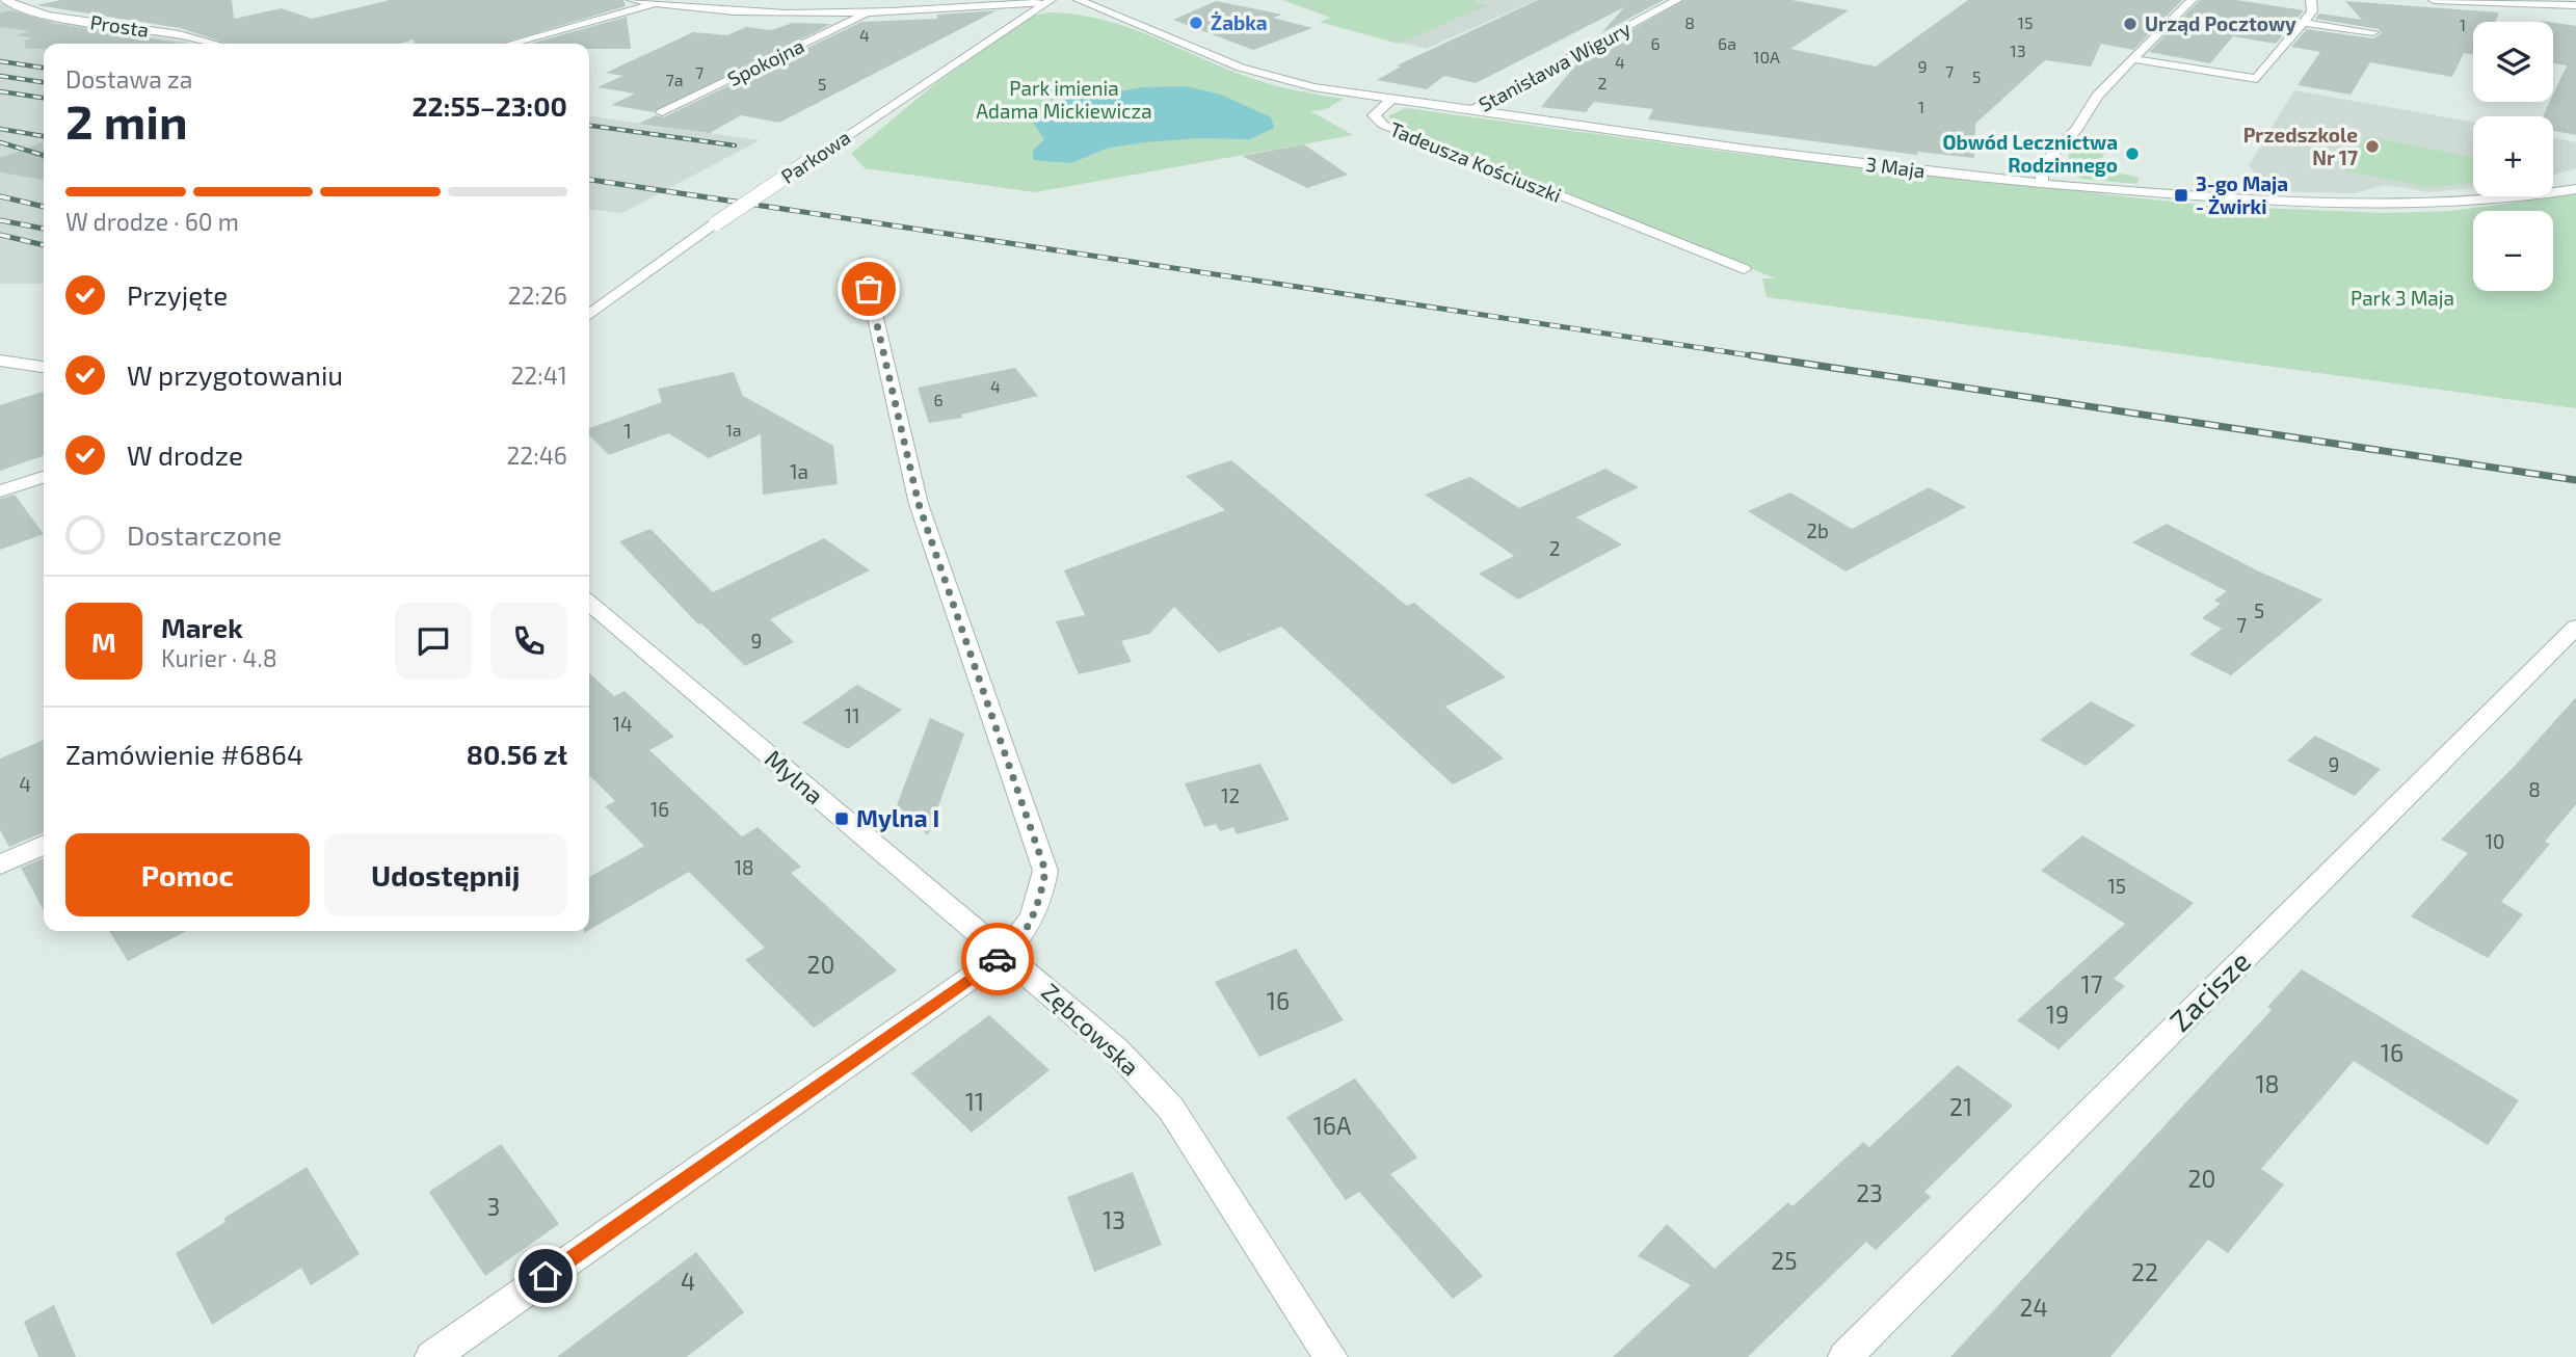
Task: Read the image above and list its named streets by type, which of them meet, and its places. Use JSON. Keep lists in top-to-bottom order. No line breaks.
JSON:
{"streets":{"street":["Prosta","Spokojna","Stanisława Wigury","Parkowa","Tadeusza Kościuszki","3 Maja","Mylna","Zacisze","Zębcowska"]},"crossings":[["Stanisława Wigury","3 Maja"],["Tadeusza Kościuszki","3 Maja"],["Mylna","Zębcowska"]],"parks":["Park imienia Adama Mickiewicza","Park 3 Maja"],"places":{"other":["Żabka","Urząd Pocztowy","Przedszkole Nr 17","Obwód Lecznictwa Rodzinnego"],"transit":["3-go Maja - Żwirki","Mylna I"]},"house_numbers":["8","15","1","4","6","6a","13","10A","4","9","7","7","5","7a","2","5","1","4","6","1a","1","1a","2b","2","5","7","9","11","14","9","4","8","12","16","10","18","15","20","17","16","19","16","18","11","21","16A","20","23","3","13","25","22","4","24"],"page":{"map_buttons":["+","−"],"heading":["2 min","Dostawa za","22:55–23:00"],"panel":["Marek","Kurier · 4.8","Zamówienie #6864","80.56 zł"],"bar":"W drodze · 60 m","list":[["Przyjęte","22:26"],["W przygotowaniu","22:41"],["W drodze","22:46"],"Dostarczone"],"round":"M","buttons":["Pomoc","Udostępnij"]}}
